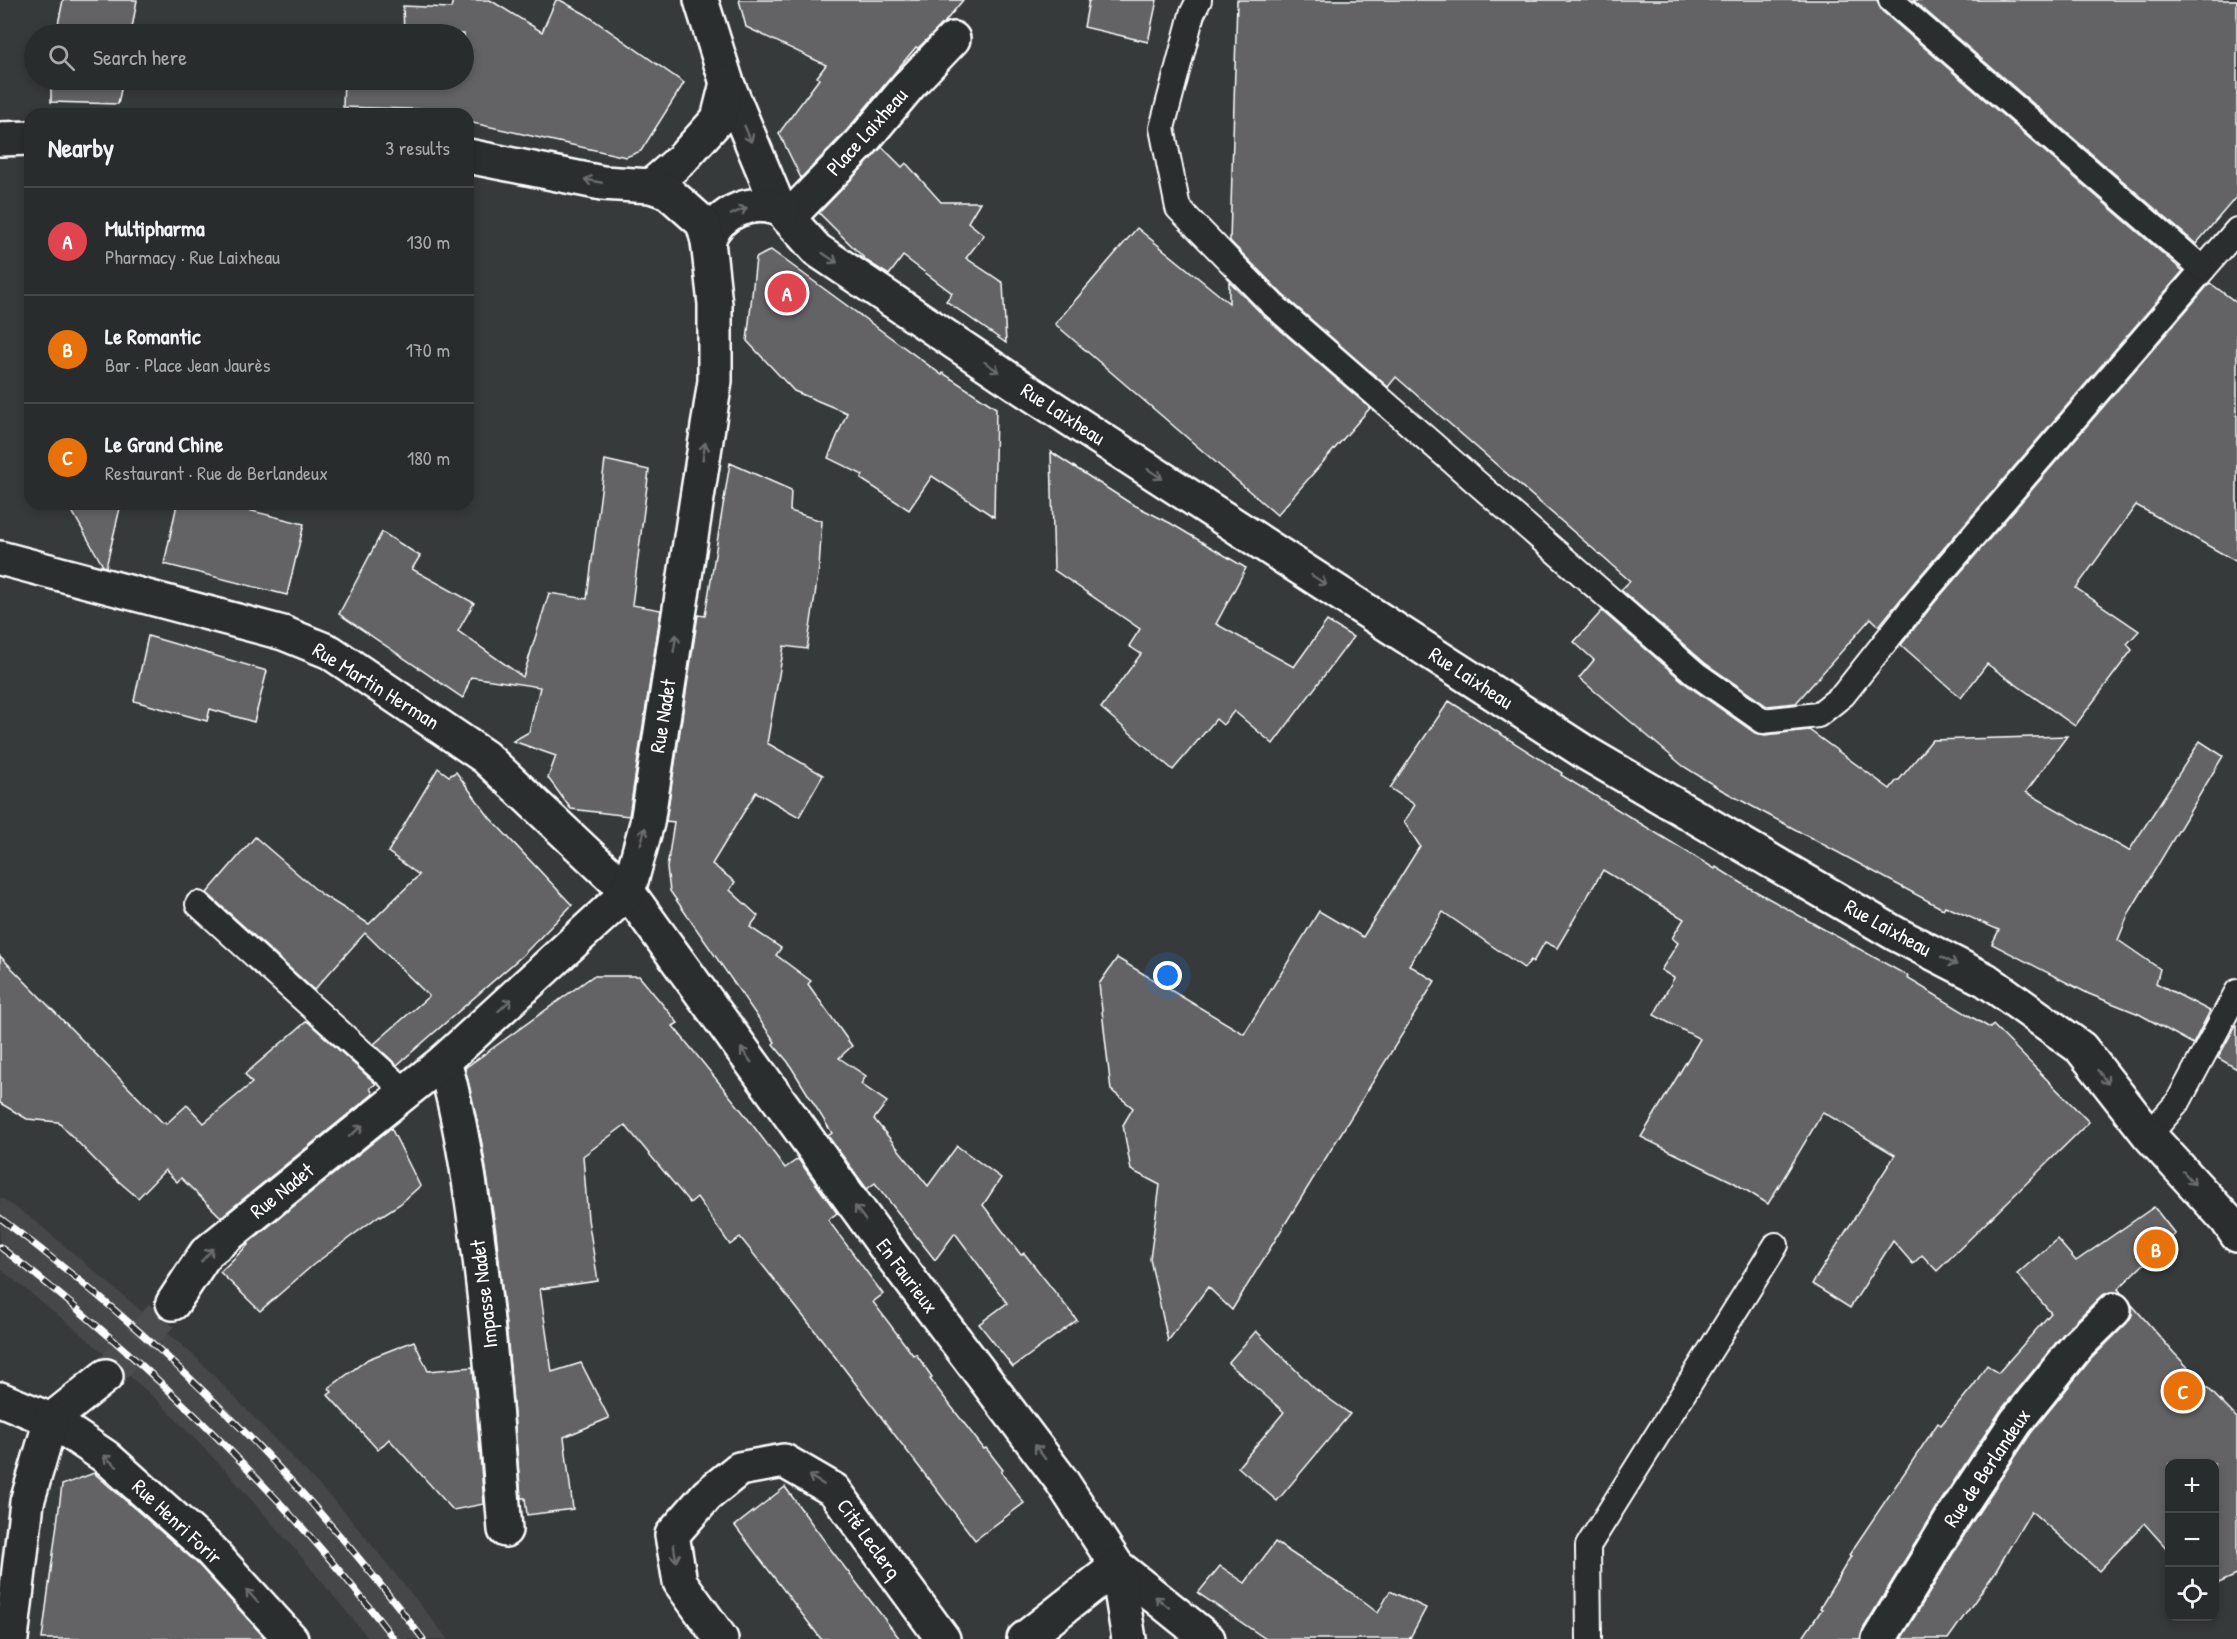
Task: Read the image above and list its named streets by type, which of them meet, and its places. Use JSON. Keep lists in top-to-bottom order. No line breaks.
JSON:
{"streets":{"street":["Place Laixheau","Rue Laixheau","Rue Martin Herman","Rue Nadet","En Faurieux","Impasse Nadet","Rue de Berlandeux","Rue Henri Forir","Cité Leclerq"]},"crossings":[["Place Laixheau","Rue Laixheau"],["Rue Martin Herman","Rue Nadet"],["Rue Martin Herman","En Faurieux"],["Rue Nadet","En Faurieux"],["Rue Nadet","Impasse Nadet"]],"one_way":["Rue Laixheau","Rue Nadet","En Faurieux","Rue Henri Forir"],"page":{"search":"Search here","heading":["Nearby","3 results"],"list":[{"mark":"A","name":"Multipharma","note":"Pharmacy · Rue Laixheau","value":"130 m"},{"mark":"B","name":"Le Romantic","note":"Bar · Place Jean Jaurès","value":"170 m"},{"mark":"C","name":"Le Grand Chine","note":"Restaurant · Rue de Berlandeux","value":"180 m"}],"pins":["A","B","C"],"map_buttons":["+","−"]}}
